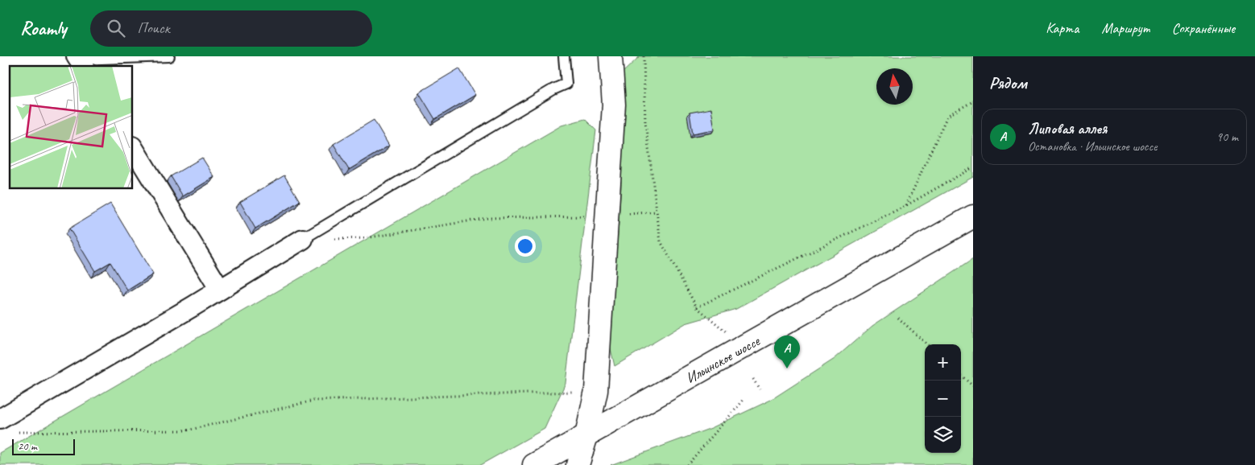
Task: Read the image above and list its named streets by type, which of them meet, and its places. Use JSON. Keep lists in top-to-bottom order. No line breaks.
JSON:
{"streets":{"main road":["Ильинское шоссе"]},"scale_bar":"20 m","north":"top","page":{"header":"Roamly","search":"Поиск","nav":["Карта","Маршрут","Сохранённые"],"heading":"Рядом","list":[{"mark":"A","name":"Липовая аллея","note":"Остановка · Ильинское шоссе","value":"90 m"}],"pins":"A","map_buttons":["+","−"],"scale":"20 m"}}
